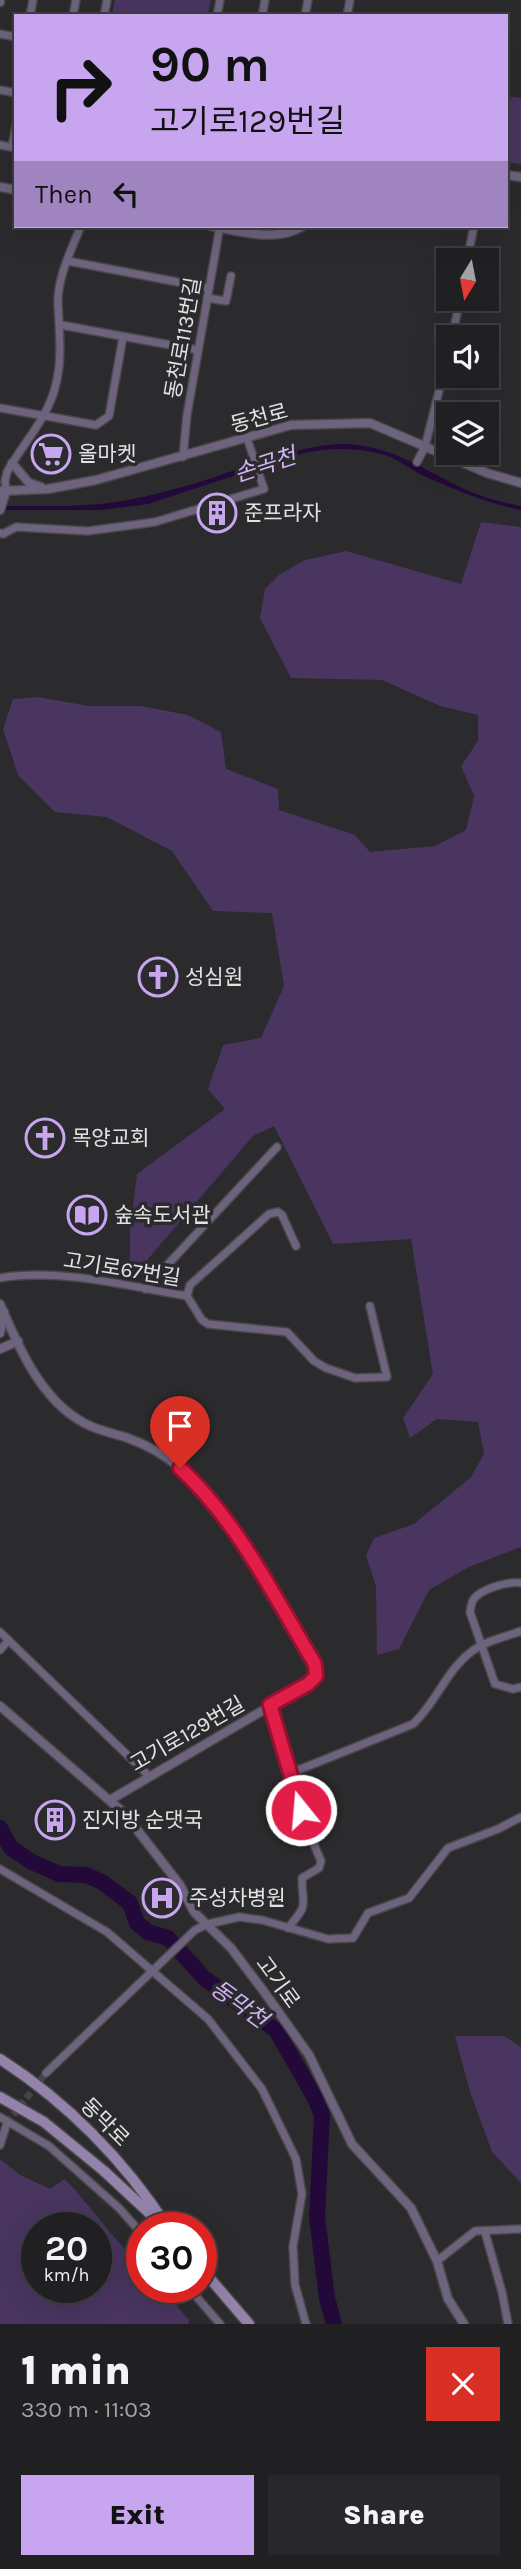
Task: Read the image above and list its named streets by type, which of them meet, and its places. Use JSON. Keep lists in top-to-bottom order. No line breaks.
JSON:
{"streets":{"main road":["동막로"],"street":["동천로113번길","동천로","고기로67번길","고기로129번길","고기로"]},"crossings":[["동천로113번길","동천로"],["고기로129번길","고기로"]],"water":["손곡천","동막천"],"places":{"supermarket":["올마켓"],"building":["준프라자","진지방 순댓국"],"church":["성심원","목양교회"],"library":["숲속도서관"],"hospital":["주성차병원"]},"north":"bottom","page":{"turn":["90 m","고기로129번길"],"then":"Then","speed":"20 km/h","limit":"30","heading":["1 min","330 m · 11:03"],"buttons":["Exit","Share"]}}
